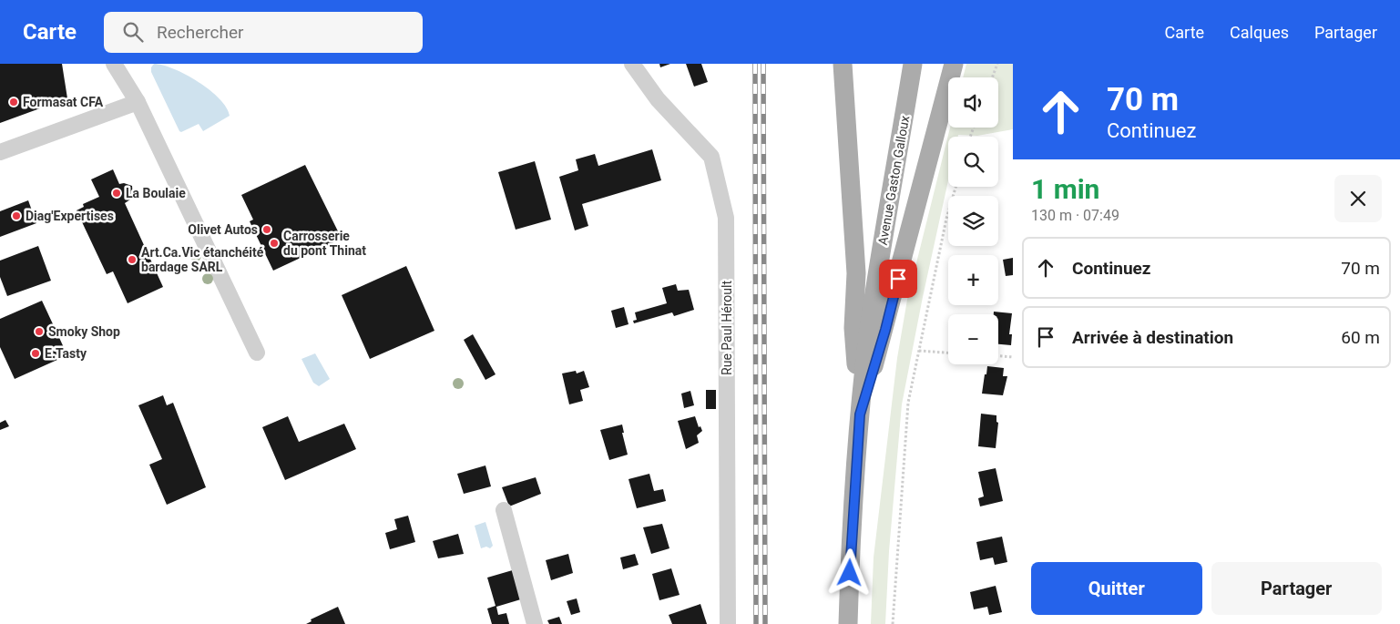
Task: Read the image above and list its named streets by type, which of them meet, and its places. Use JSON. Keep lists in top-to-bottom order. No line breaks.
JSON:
{"streets":{"main road":["Avenue Gaston Galloux"],"street":["Rue Paul Héroult"]},"places":["Formasat CFA","La Boulaie","Diag'Expertises","Olivet Autos","Carrosserie du pont Thinat","Art.Ca.Vic étanchéité bardage SARL","Smoky Shop","E.Tasty"],"page":{"header":"Carte","search":"Rechercher","nav":["Carte","Calques","Partager"],"turn":["70 m","Continuez"],"map_buttons":["+","−"],"heading":["1 min","130 m · 07:49"],"list":[{"name":"Continuez","value":"70 m"},{"name":"Arrivée à destination","value":"60 m"}],"buttons":["Quitter","Partager"]}}
